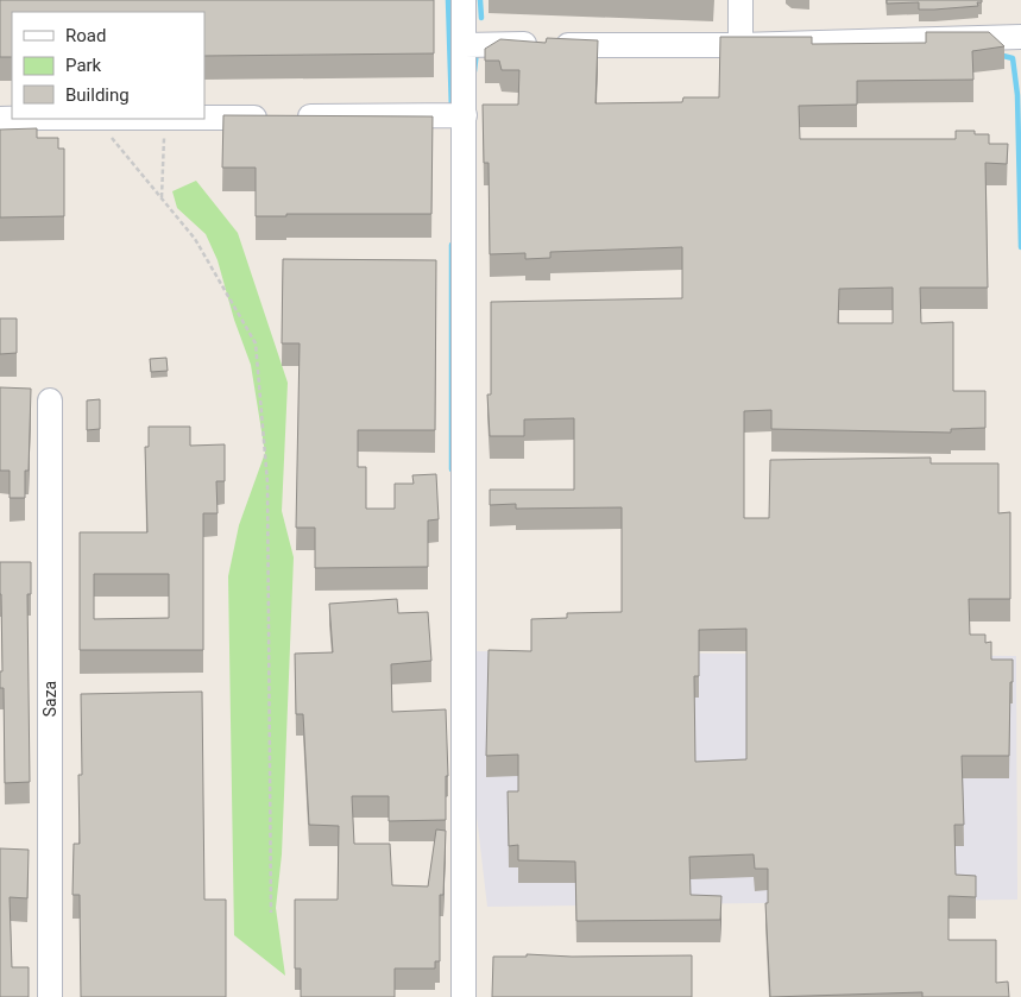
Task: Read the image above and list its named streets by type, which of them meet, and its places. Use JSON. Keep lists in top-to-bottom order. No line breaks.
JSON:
{"streets":{"street":["Saza"]},"legend":["Road","Park","Building"]}
